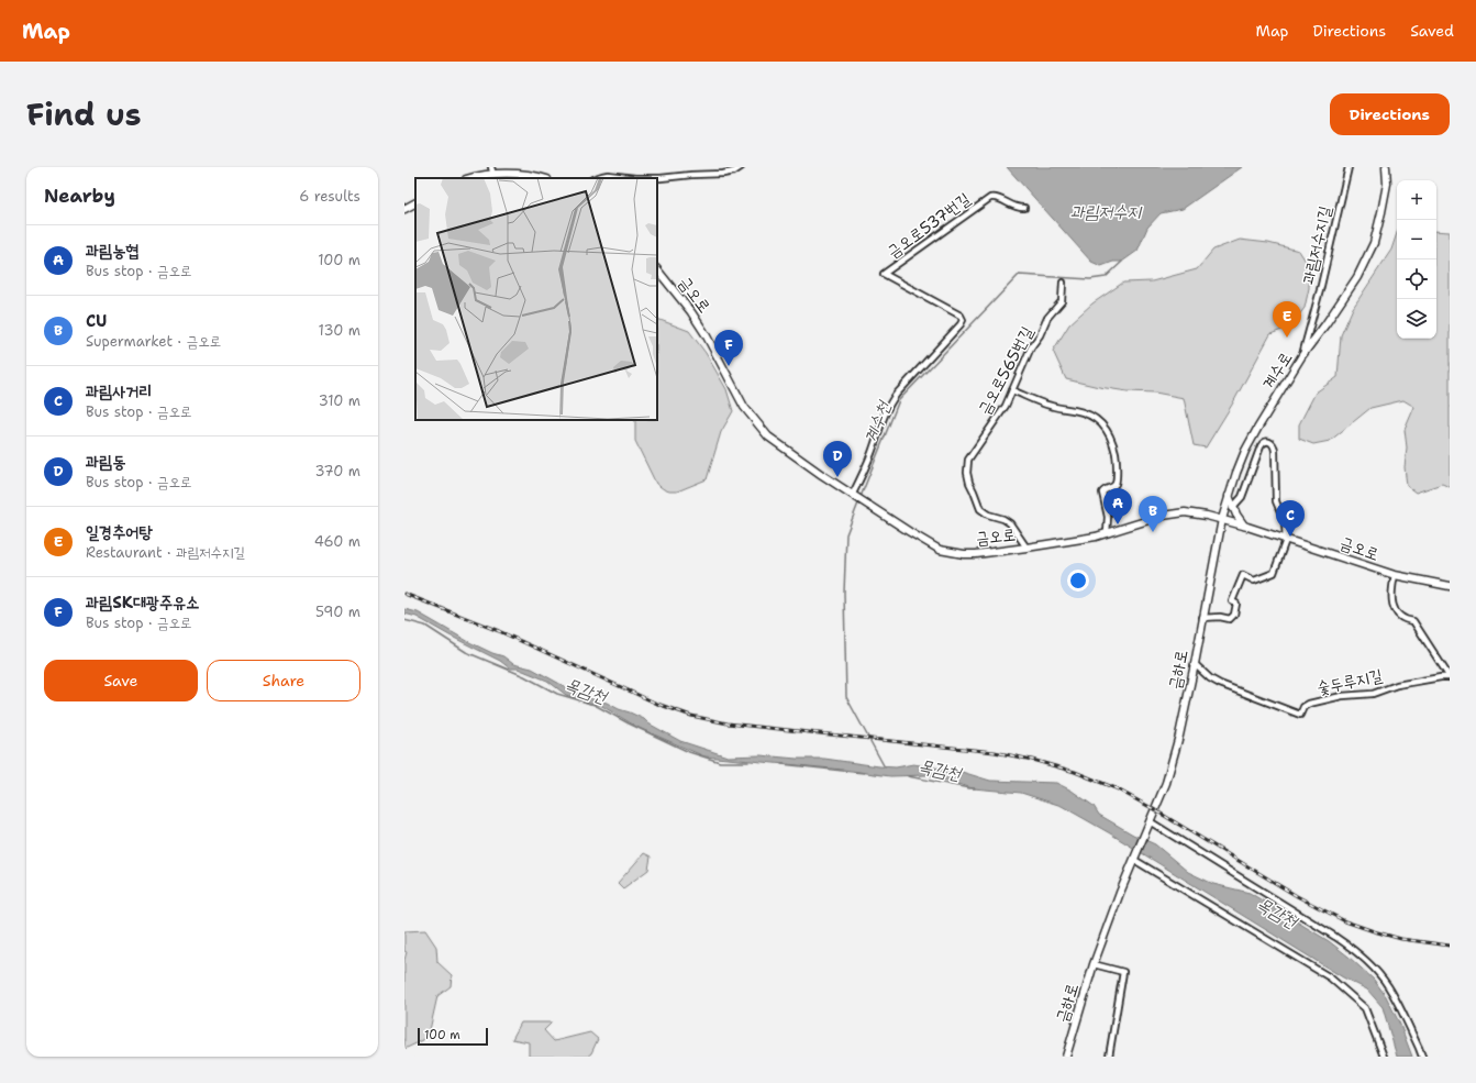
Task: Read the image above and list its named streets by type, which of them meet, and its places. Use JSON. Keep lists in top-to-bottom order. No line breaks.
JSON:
{"streets":{"main road":["금오로","계수로","금하로"],"street":["금오로537번길","과림저수지길","금오로565번길","숯두루지길"]},"crossings":[["금오로537번길","금오로"],["과림저수지길","계수로"],["금오로","금오로565번길"],["금오로","계수로"],["금오로","금하로"],["계수로","금하로"],["금하로","숯두루지길"]],"water":["과림저수지","계수천","목감천"],"scale_bar":"100 m","page":{"header":"Map","nav":["Map","Directions","Saved"],"title":"Find us","buttons":["Directions",["Save","Share"]],"heading":["Nearby","6 results"],"map_buttons":["+","−"],"list":[{"mark":"A","name":"과림농협","note":"Bus stop · 금오로","value":"100 m"},{"mark":"B","name":"CU","note":"Supermarket · 금오로","value":"130 m"},{"mark":"C","name":"과림사거리","note":"Bus stop · 금오로","value":"310 m"},{"mark":"D","name":"과림동","note":"Bus stop · 금오로","value":"370 m"},{"mark":"E","name":"일경추어탕","note":"Restaurant · 과림저수지길","value":"460 m"},{"mark":"F","name":"과림SK대광주유소","note":"Bus stop · 금오로","value":"590 m"}],"pins":["E","F","D","A","B","C"],"scale":"100 m"}}
